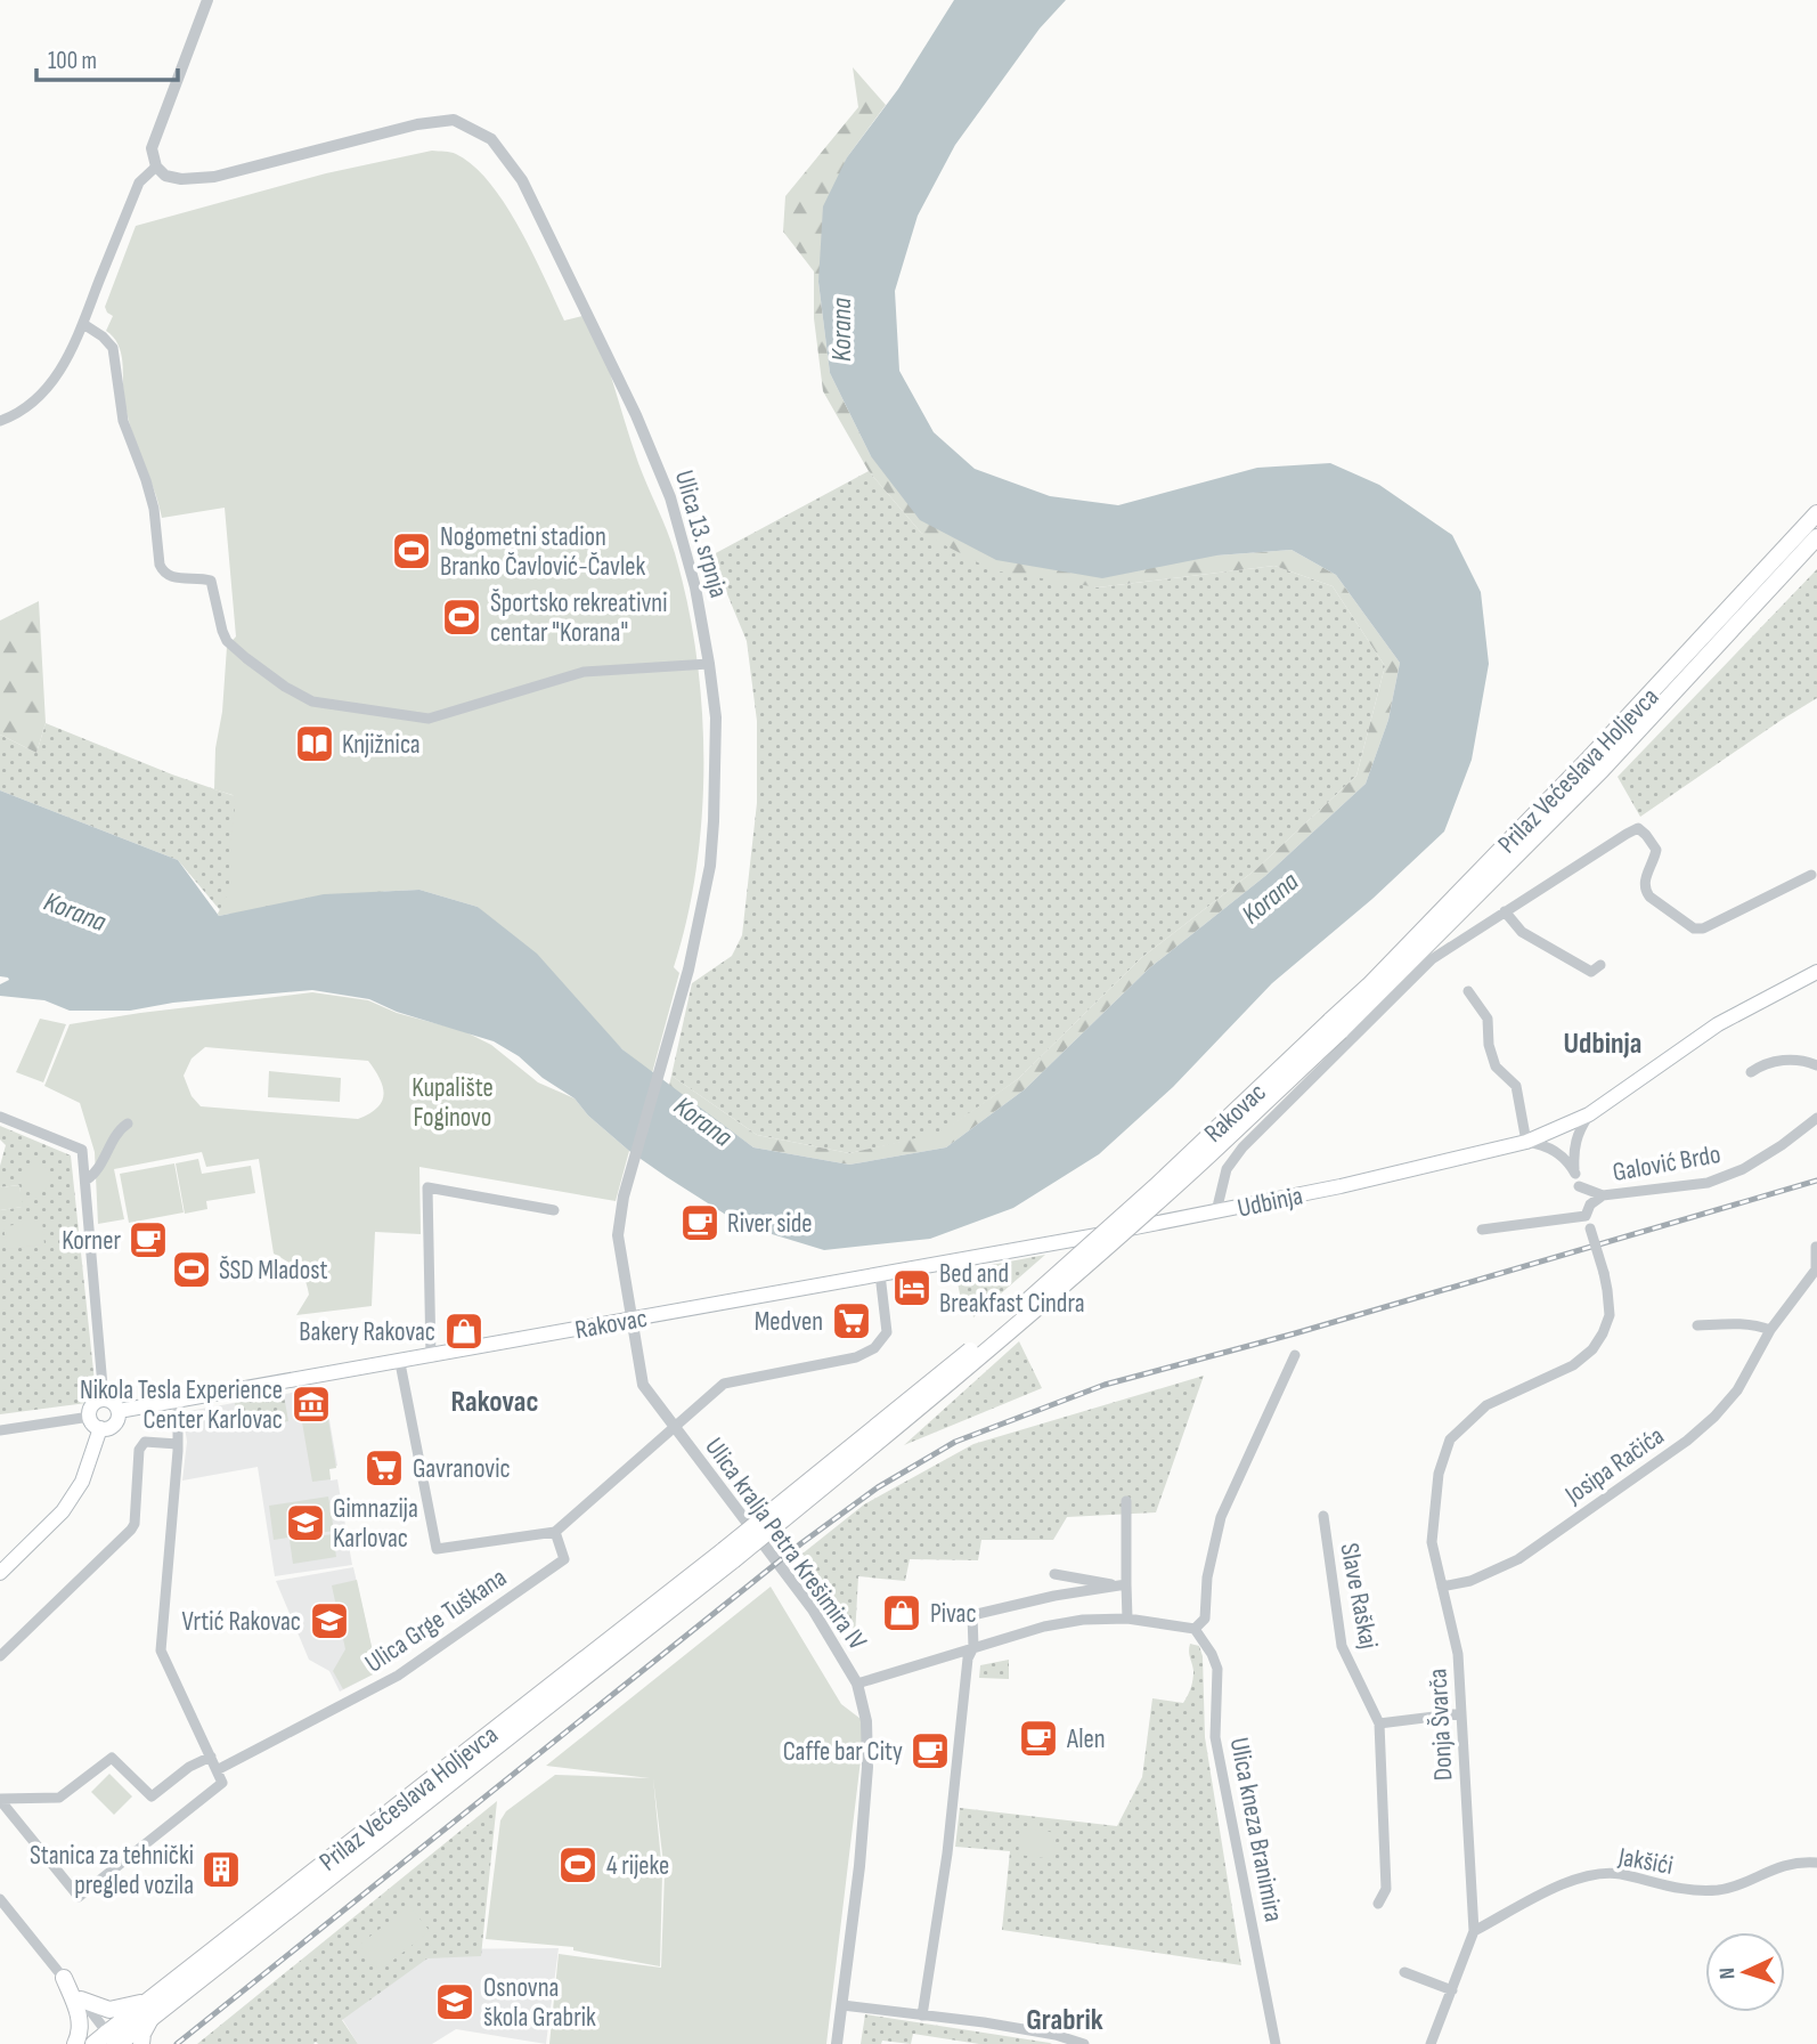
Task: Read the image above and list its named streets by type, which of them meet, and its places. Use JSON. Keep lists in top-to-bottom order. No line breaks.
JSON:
{"streets":{"main road":["Prilaz Većeslava Holjevca","Rakovac","Udbinja"],"street":["Ulica 13. srpnja","Galović Brdo","Josipa Račića","Ulica kralja Petra Krešimira IV","Slave Raškaj","Ulica Grge Tuškana","Donja Švarča","Ulica kneza Branimira","Jakšići"]},"crossings":[["Ulica 13. srpnja","Rakovac"],["Ulica 13. srpnja","Ulica kralja Petra Krešimira IV"],["Prilaz Većeslava Holjevca","Rakovac"],["Rakovac","Udbinja"],["Rakovac","Ulica kralja Petra Krešimira IV"],["Galović Brdo","Donja Švarča"],["Josipa Račića","Donja Švarča"],["Donja Švarča","Jakšići"]],"districts":["Udbinja","Rakovac","Grabrik"],"water":["Korana"],"parks":["Kupalište Foginovo"],"places":{"sports":["Nogometni stadion Branko Čavlović-Čavlek","Športsko rekreativni centar \"Korana\"","ŠSD Mladost","4 rijeke"],"library":["Knjižnica"],"cafe":["River side","Korner","Alen","Caffe bar City"],"hotel":["Bed and Breakfast Cindra"],"supermarket":["Medven","Gavranovic"],"shop":["Bakery Rakovac","Pivac"],"museum":["Nikola Tesla Experience Center Karlovac"],"school or university":["Gimnazija Karlovac","Vrtić Rakovac","Osnovna škola Grabrik"],"building":["Stanica za tehnički pregled vozila"]},"scale_bar":"100 m","north":"left"}
